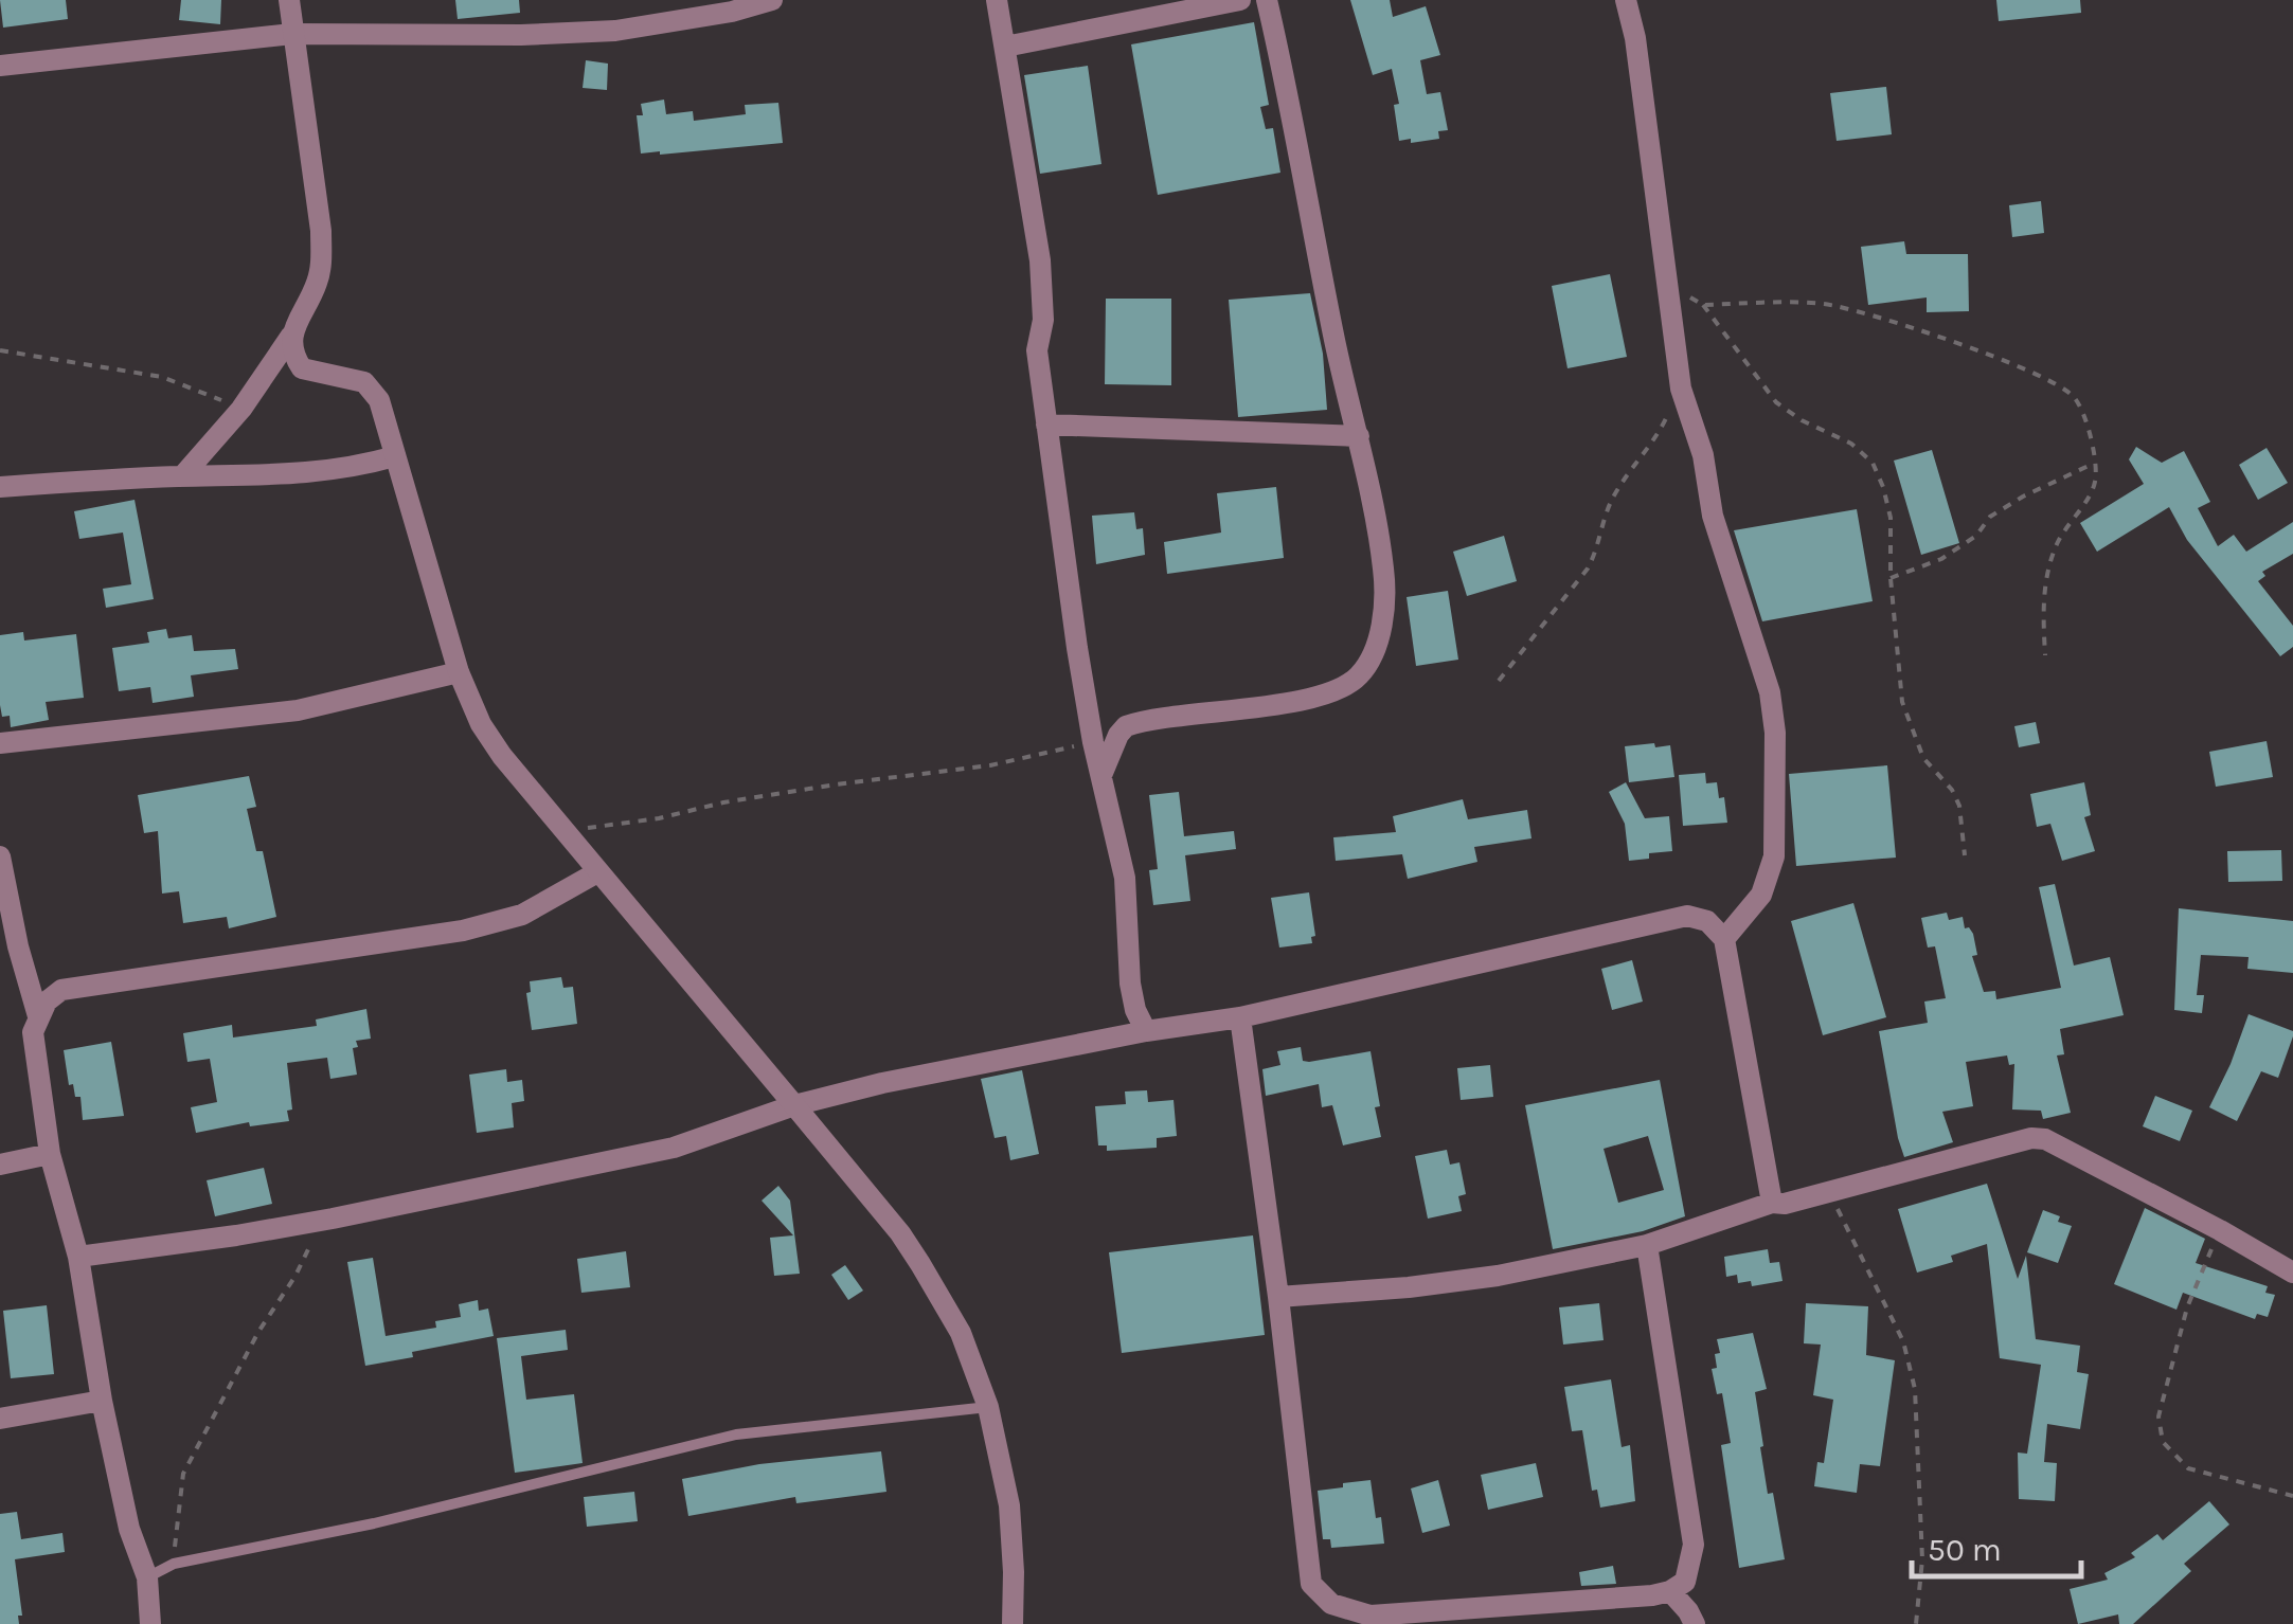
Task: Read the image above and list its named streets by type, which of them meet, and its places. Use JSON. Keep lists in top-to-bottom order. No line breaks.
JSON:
{"scale_bar":"50 m"}
